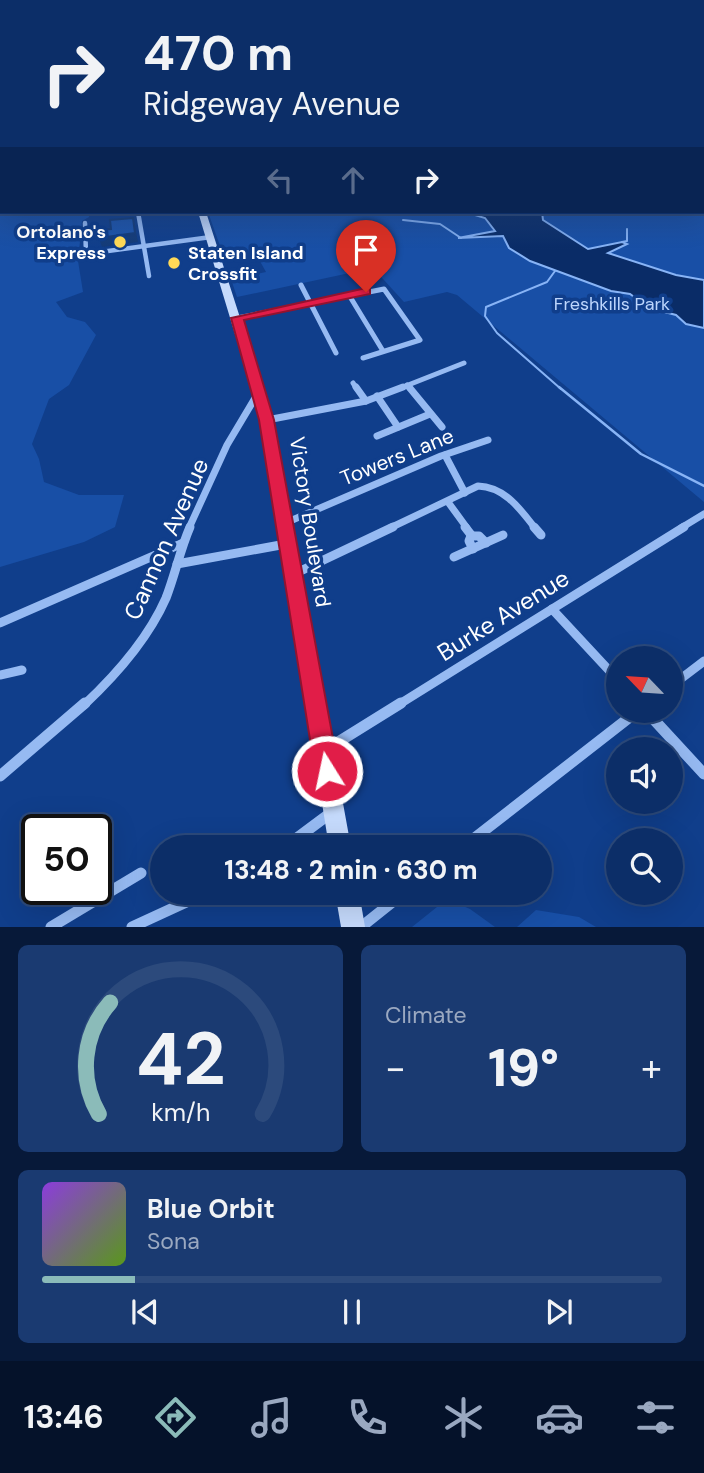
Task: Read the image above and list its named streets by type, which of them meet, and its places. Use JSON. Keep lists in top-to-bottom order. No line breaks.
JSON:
{"streets":{"main road":["Victory Boulevard"],"street":["Towers Lane","Cannon Avenue","Burke Avenue"]},"crossings":[["Towers Lane","Victory Boulevard"],["Victory Boulevard","Cannon Avenue"],["Victory Boulevard","Burke Avenue"]],"parks":["Freshkills Park"],"places":["Ortolano's Express","Staten Island Crossfit"],"north":"top left","page":{"turn":["470 m","Ridgeway Avenue"],"limit":"50","trip":"13:48 · 2 min · 630 m","tile":"Climate","heat":["−","19°","+"],"song":["Blue Orbit","Sona"],"tabs":"13:46","gauge":["42","km/h"]}}
